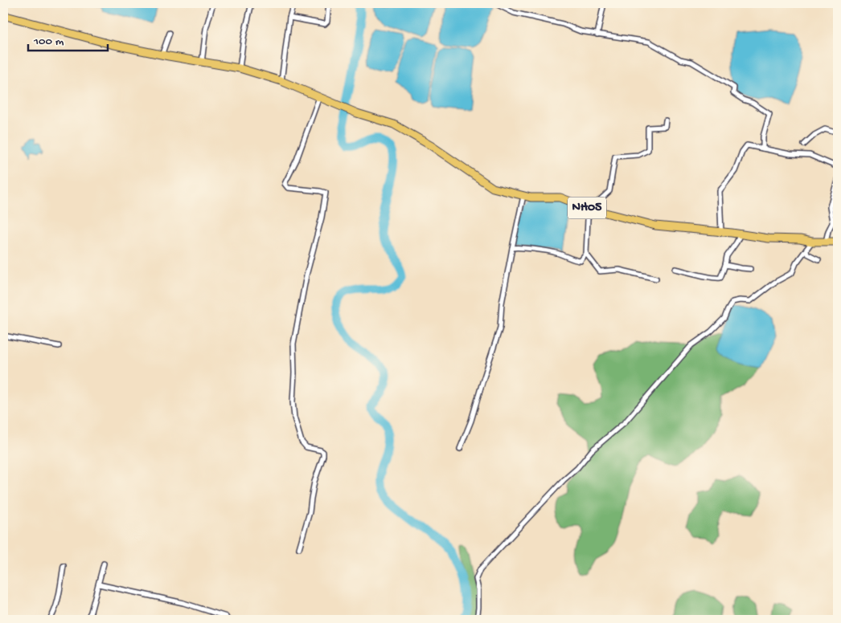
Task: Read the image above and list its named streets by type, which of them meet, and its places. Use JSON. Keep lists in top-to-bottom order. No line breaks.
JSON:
{"streets":{"main road":["NH05"]},"scale_bar":"100 m"}
